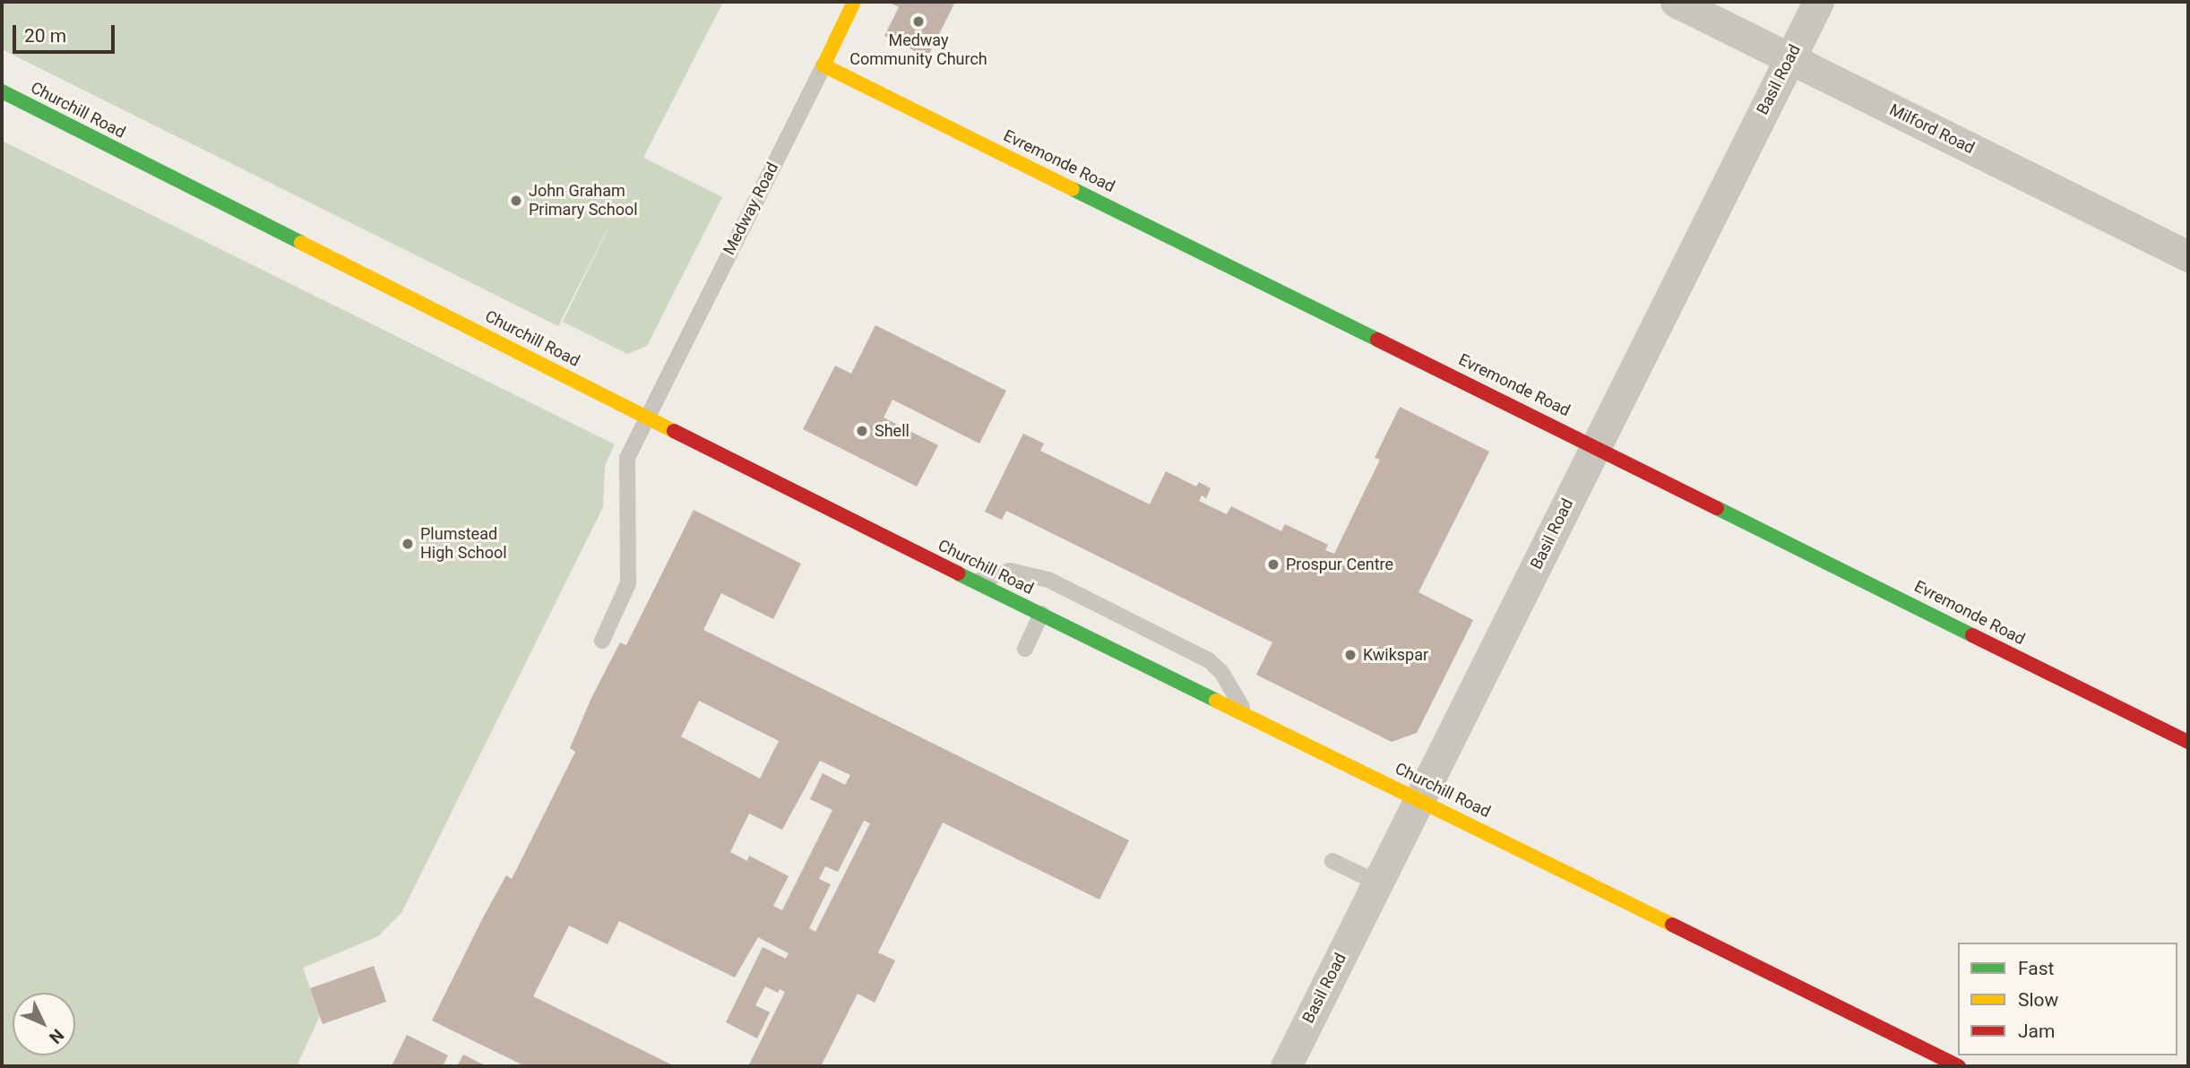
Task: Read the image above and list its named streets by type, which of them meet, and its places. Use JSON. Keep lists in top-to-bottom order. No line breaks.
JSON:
{"streets":{"street":["Basil Road","Churchill Road","Milford Road","Evremonde Road","Medway Road"]},"crossings":[["Basil Road","Churchill Road"],["Basil Road","Milford Road"],["Basil Road","Evremonde Road"],["Churchill Road","Medway Road"],["Evremonde Road","Medway Road"]],"places":["Medway Community Church","John Graham Primary School","Shell","Plumstead High School","Prospur Centre","Kwikspar"],"legend":["Fast","Slow","Jam"],"scale_bar":"20 m","north":"bottom right"}
